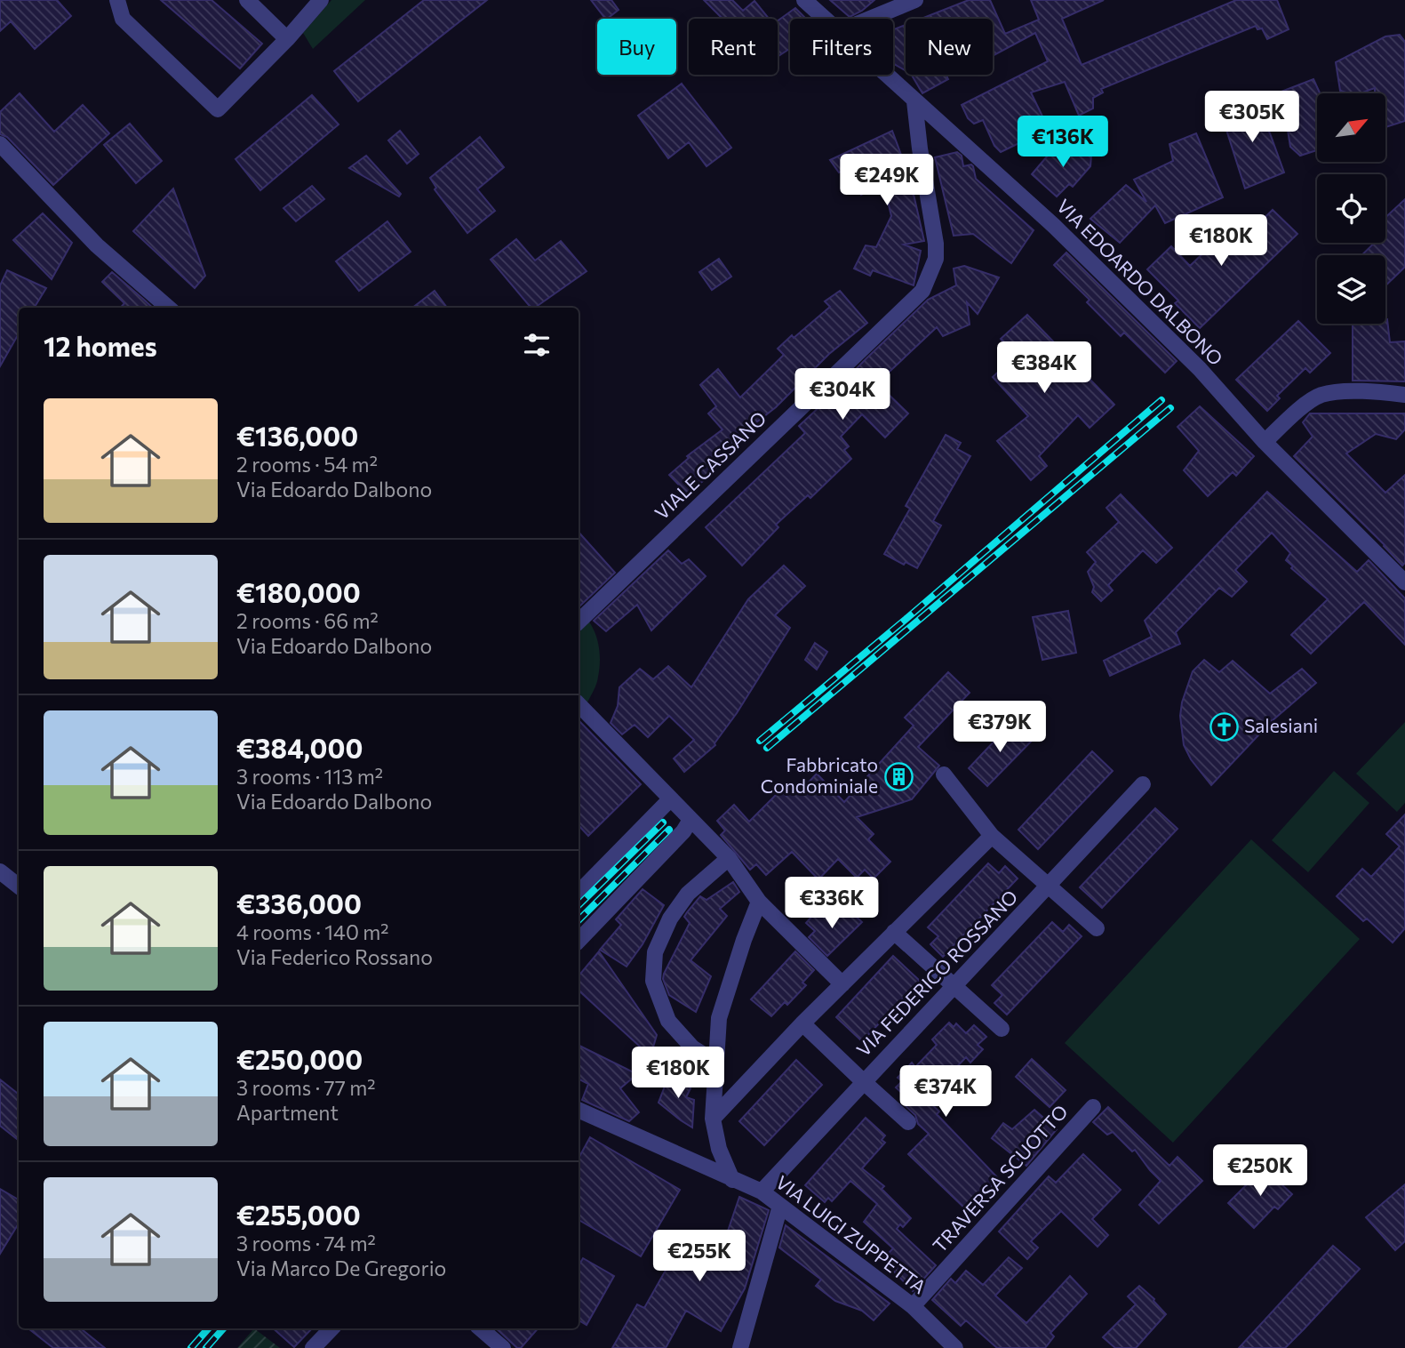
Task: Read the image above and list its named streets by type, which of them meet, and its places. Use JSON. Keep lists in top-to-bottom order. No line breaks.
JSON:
{"streets":{"street":["VIA EDOARDO DALBONO","VIALE CASSANO","VIA FEDERICO ROSSANO","TRAVERSA SCUOTTO","VIA LUIGI ZUPPETTA"]},"crossings":[["VIA EDOARDO DALBONO","VIALE CASSANO"],["VIA FEDERICO ROSSANO","VIA LUIGI ZUPPETTA"],["TRAVERSA SCUOTTO","VIA LUIGI ZUPPETTA"]],"places":{"church":["Salesiani"],"building":["Fabbricato Condominiale"]},"north":"top right","page":{"chip":["Buy","Rent","Filters","New"],"price":["€305K","€136K","€249K","€180K","€384K","€304K","€379K","€336K","€180K","€374K","€250K","€255K"],"heading":"12 homes","list":[{"name":"€136,000","note":"2 rooms · 54 m² · Via Edoardo Dalbono"},{"name":"€180,000","note":"2 rooms · 66 m² · Via Edoardo Dalbono"},{"name":"€384,000","note":"3 rooms · 113 m² · Via Edoardo Dalbono"},{"name":"€336,000","note":"4 rooms · 140 m² · Via Federico Rossano"},{"name":"€250,000","note":"3 rooms · 77 m² · Apartment"},{"name":"€255,000","note":"3 rooms · 74 m² · Via Marco De Gregorio"}]}}
